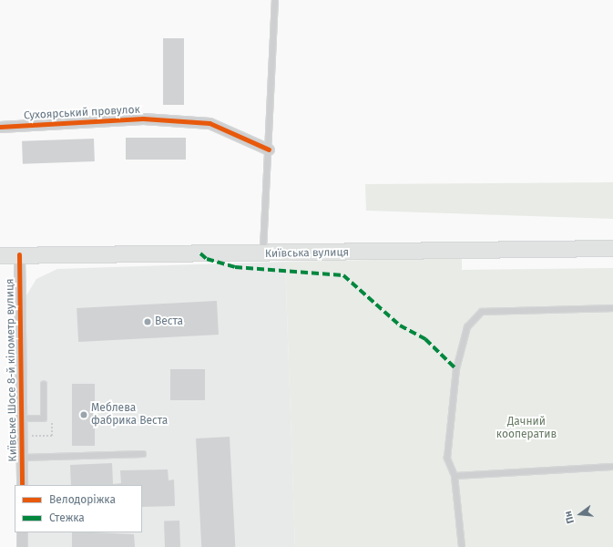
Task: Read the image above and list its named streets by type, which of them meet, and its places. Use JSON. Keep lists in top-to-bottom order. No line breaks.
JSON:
{"streets":{"main road":["Київська вулиця"],"street":["Сухоярський провулок","Київське Шосе 8-й кілометр вулиця"]},"crossings":[["Київська вулиця","Київське Шосе 8-й кілометр вулиця"]],"parks":["Дачний кооператив"],"places":["Веста","Меблева фабрика Веста"],"legend":["Велодоріжка","Стежка"],"north":"left"}
